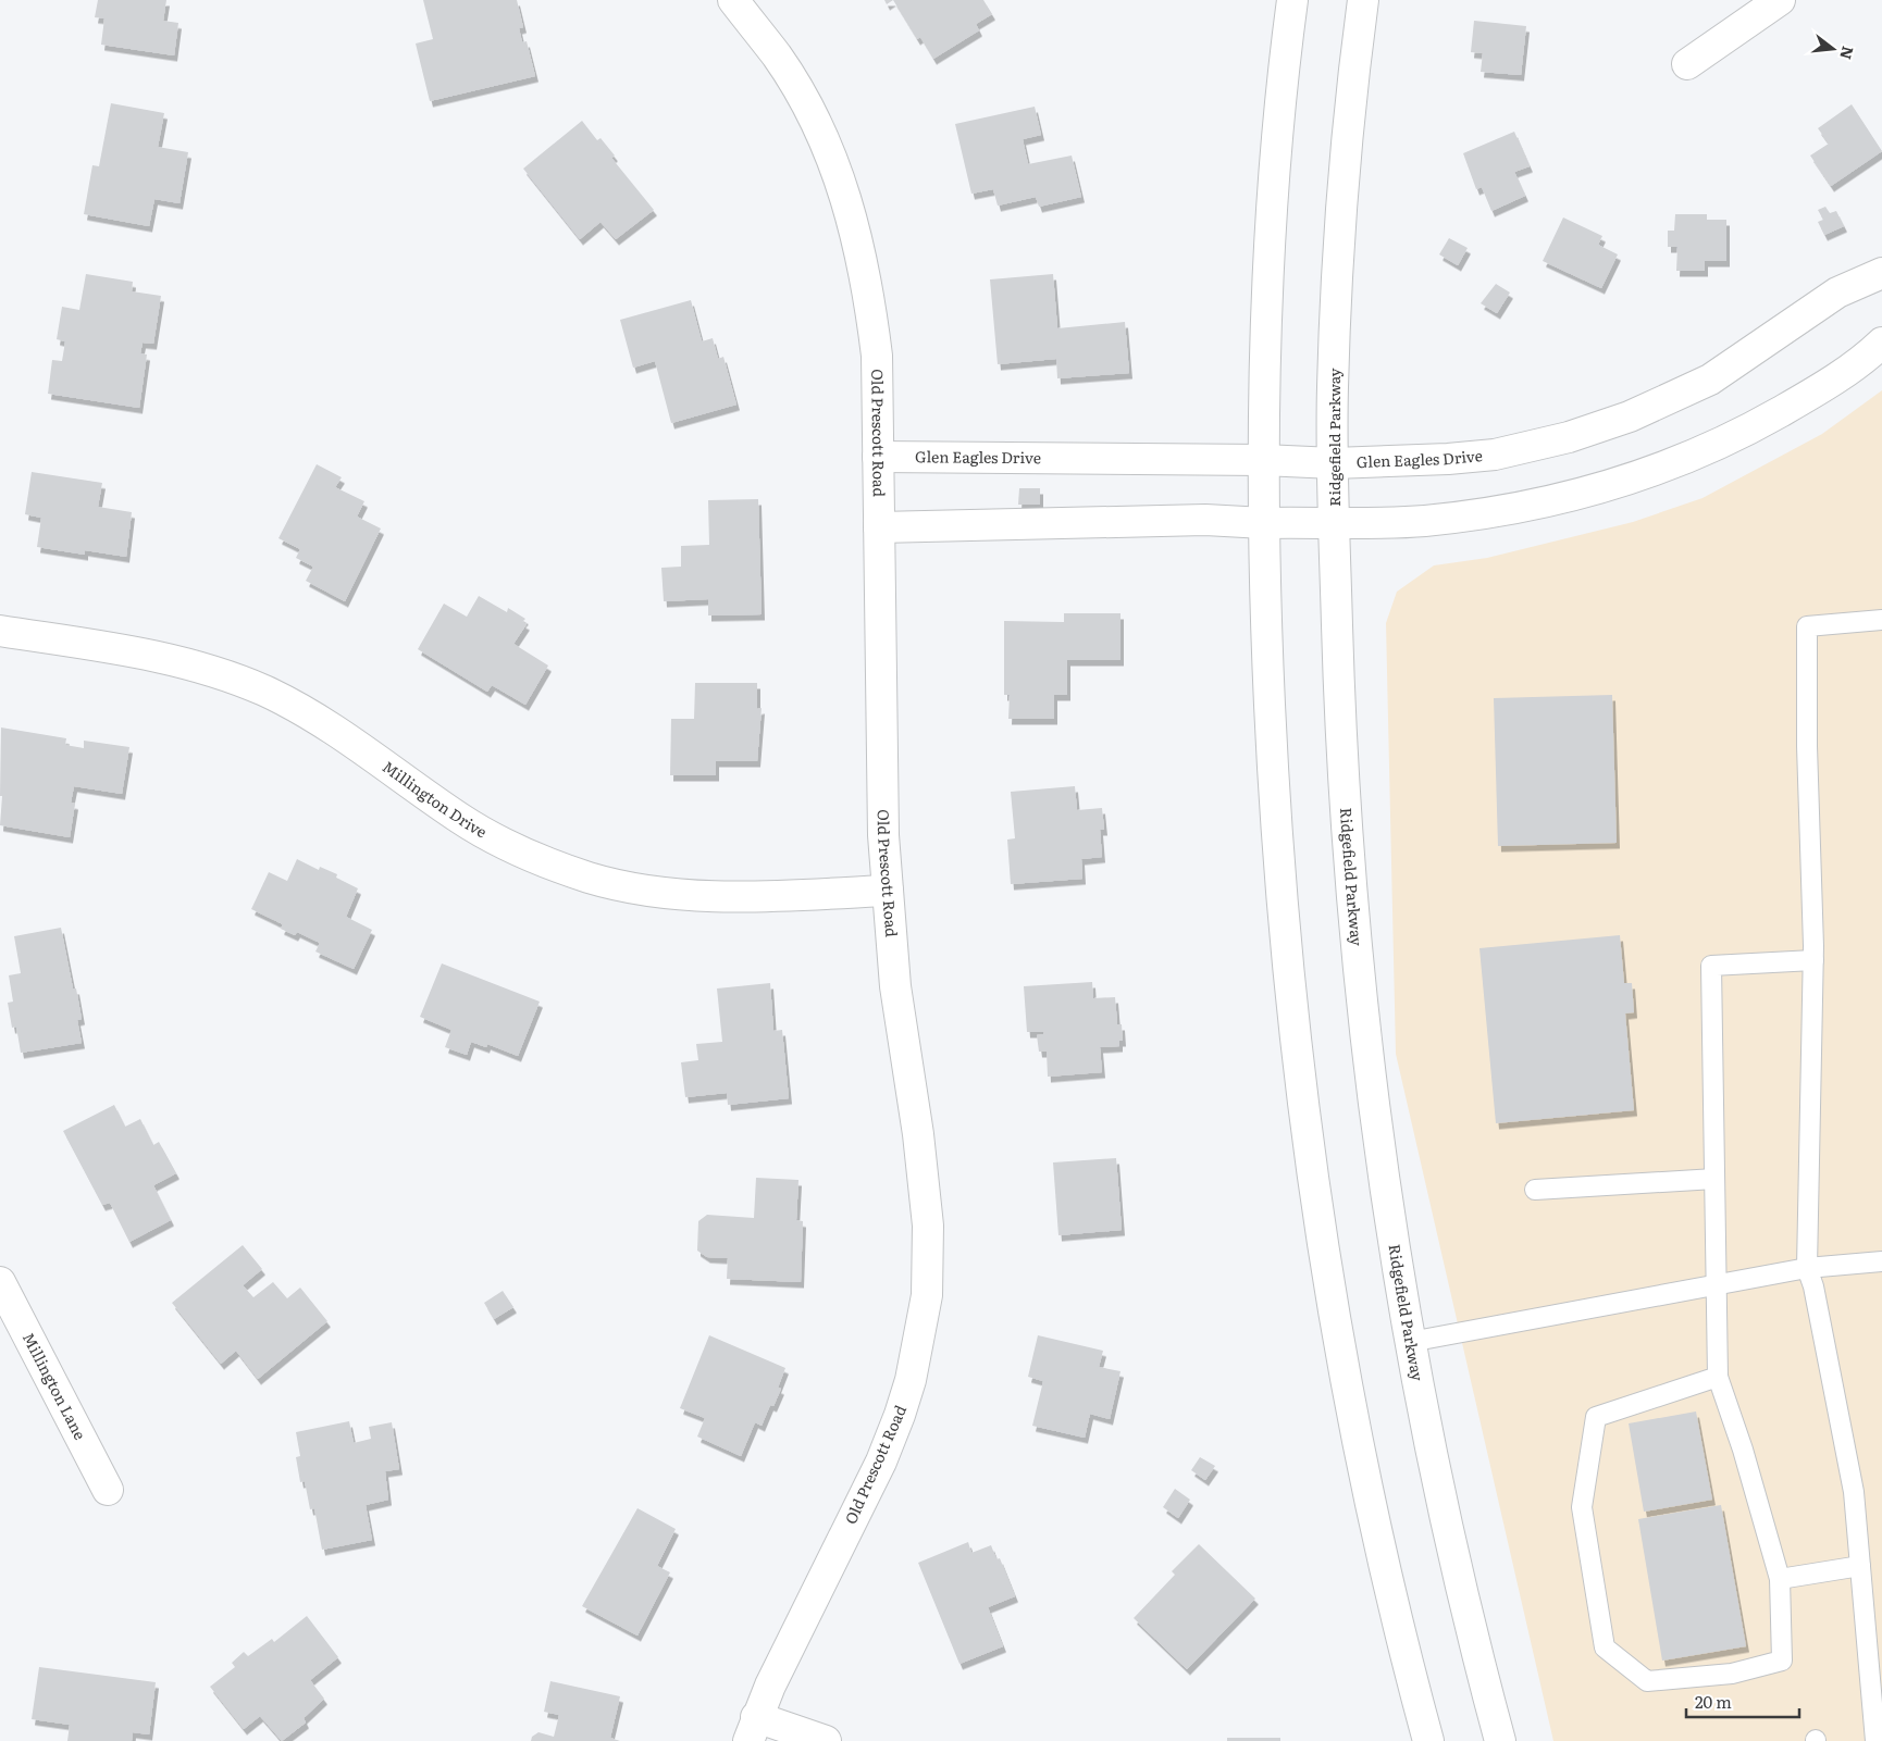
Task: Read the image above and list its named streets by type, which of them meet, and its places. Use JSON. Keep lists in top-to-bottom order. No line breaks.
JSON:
{"streets":{"street":["Old Prescott Road","Ridgefield Parkway","Glen Eagles Drive","Millington Drive","Millington Lane"]},"crossings":[["Old Prescott Road","Glen Eagles Drive"],["Old Prescott Road","Millington Drive"],["Ridgefield Parkway","Glen Eagles Drive"]],"scale_bar":"20 m","north":"right"}
